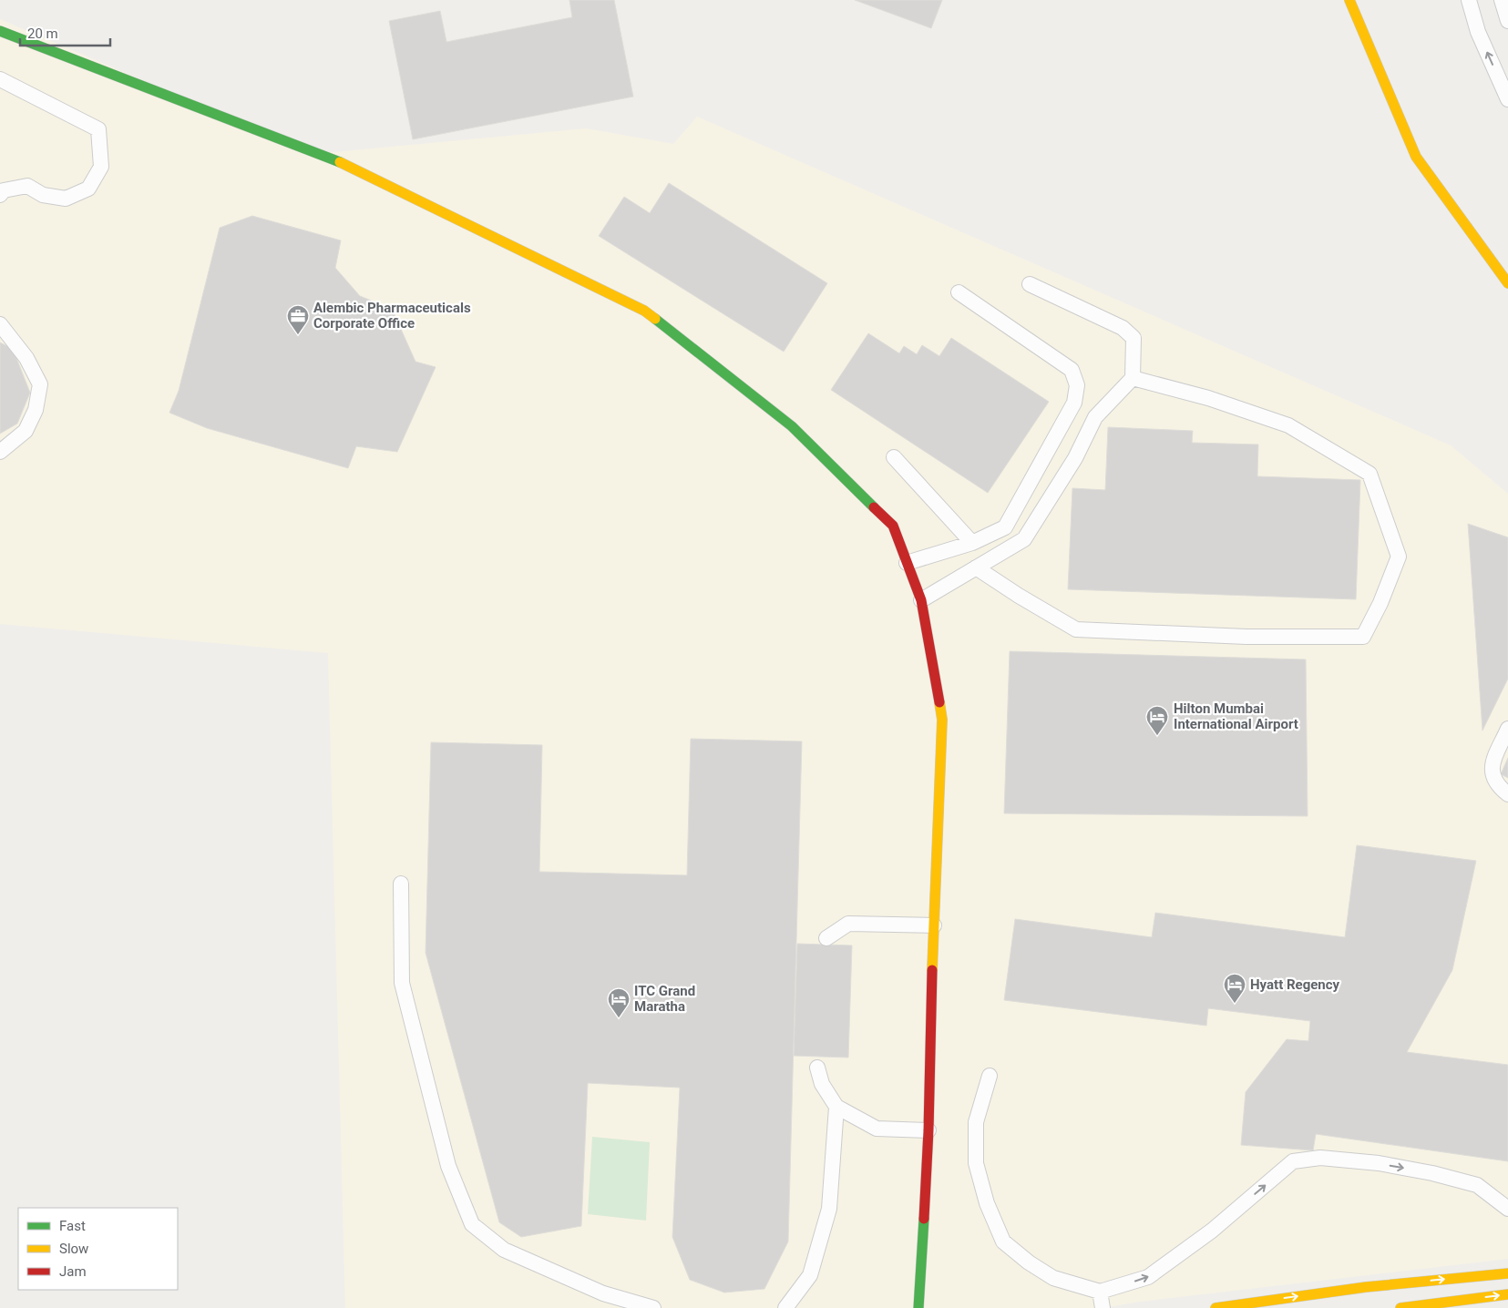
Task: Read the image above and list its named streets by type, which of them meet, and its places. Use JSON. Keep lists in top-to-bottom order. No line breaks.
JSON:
{"places":{"office":["Alembic Pharmaceuticals Corporate Office"],"hotel":["Hilton Mumbai International Airport","Hyatt Regency","ITC Grand Maratha"]},"legend":["Fast","Slow","Jam"],"scale_bar":"20 m"}
